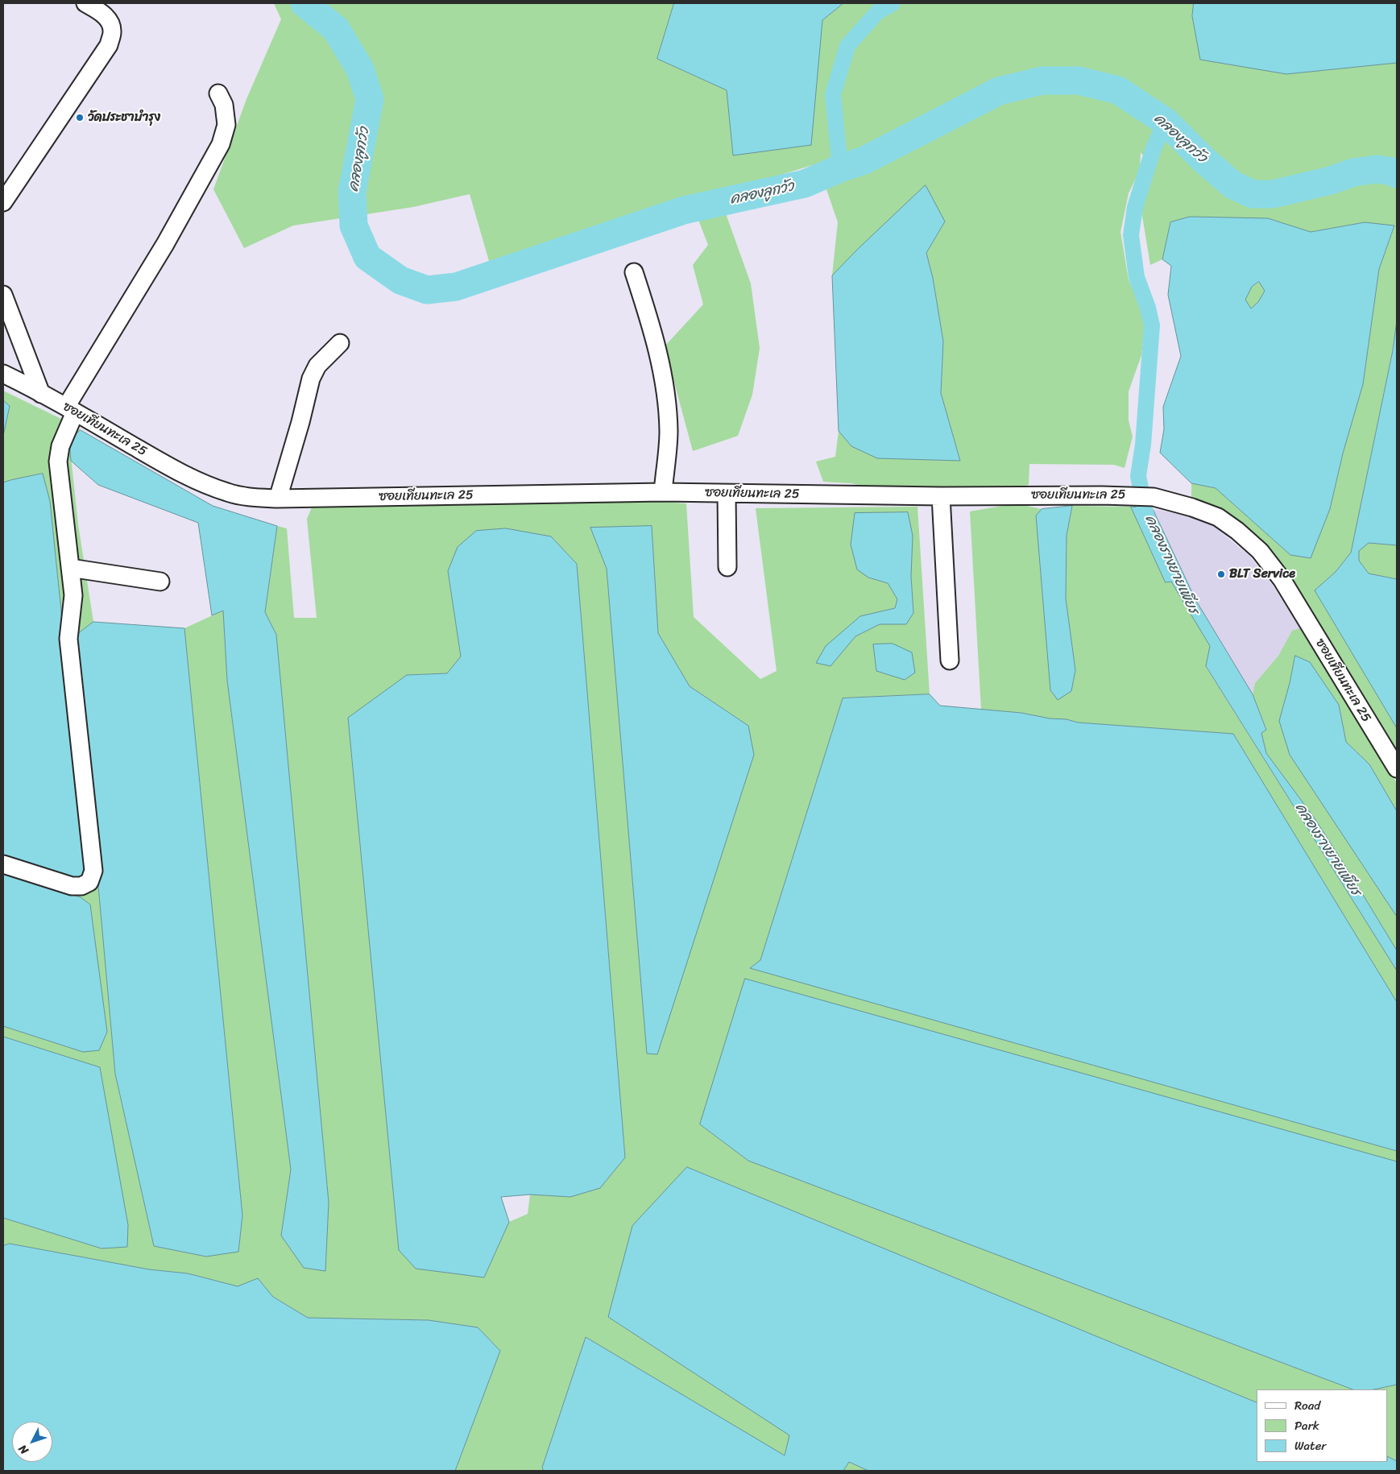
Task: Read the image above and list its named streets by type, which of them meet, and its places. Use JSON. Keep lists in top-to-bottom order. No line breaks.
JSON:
{"streets":{"street":["ซอยเทียนทะเล 25"]},"water":["คลองลูกวัว","คลองรางยายเพียร"],"places":["วัดประชาบํารุง","BLT Service"],"legend":["Road","Park","Water"],"north":"bottom left"}
